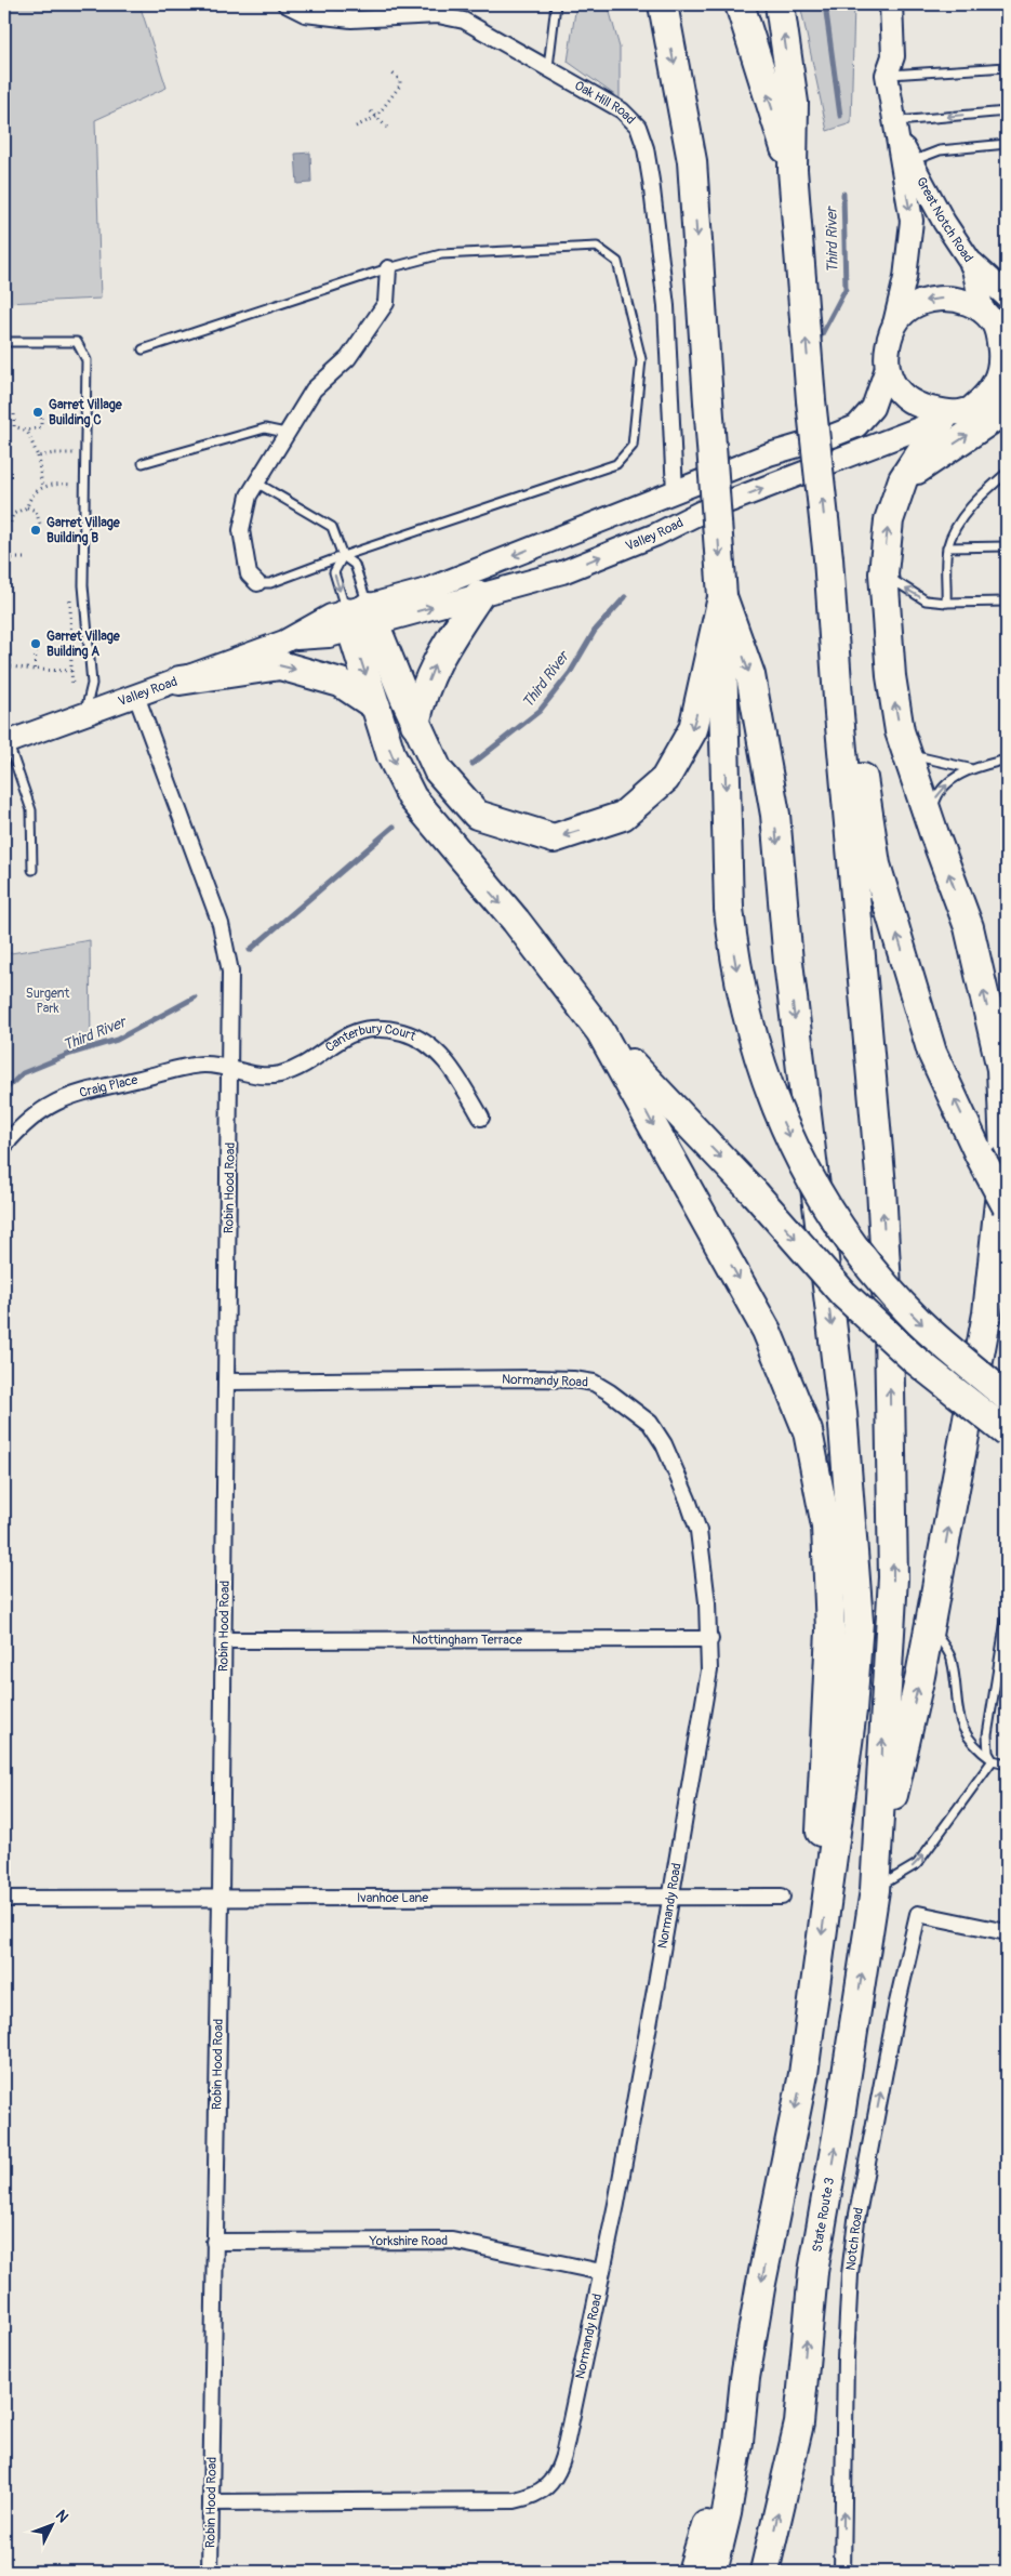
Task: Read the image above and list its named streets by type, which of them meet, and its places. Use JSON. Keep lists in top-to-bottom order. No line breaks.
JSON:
{"streets":{"highway":["State Route 3"],"main road":["Great Notch Road","Valley Road"],"street":["Oak Hill Road","Canterbury Court","Craig Place","Robin Hood Road","Normandy Road","Nottingham Terrace","Ivanhoe Lane","Notch Road","Yorkshire Road"]},"crossings":[["Oak Hill Road","Valley Road"],["Great Notch Road","Valley Road"],["Valley Road","Robin Hood Road"],["Canterbury Court","Craig Place"],["Canterbury Court","Robin Hood Road"],["Craig Place","Robin Hood Road"],["Robin Hood Road","Normandy Road"],["Robin Hood Road","Nottingham Terrace"],["Robin Hood Road","Ivanhoe Lane"],["Robin Hood Road","Yorkshire Road"],["Normandy Road","Nottingham Terrace"],["Normandy Road","Ivanhoe Lane"],["Normandy Road","Yorkshire Road"]],"one_way":["Great Notch Road","Notch Road"],"water":["Third River"],"parks":["Surgent Park"],"places":["Garret Village Building C","Garret Village Building B","Garret Village Building A"],"north":"top right"}
